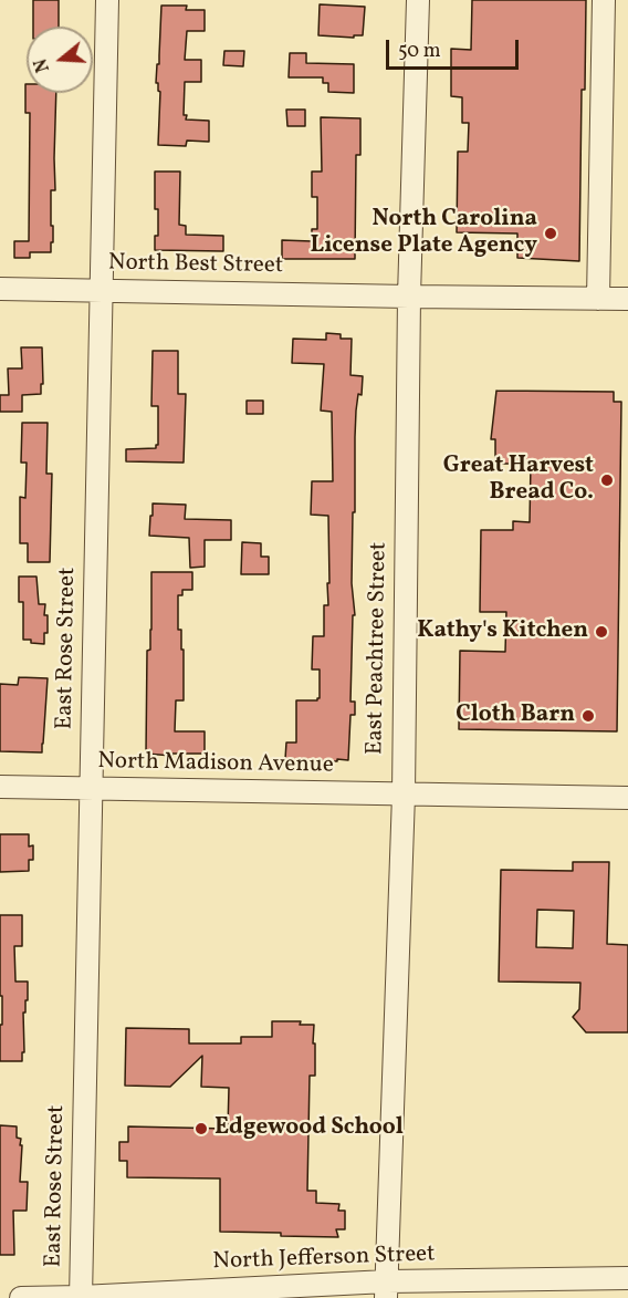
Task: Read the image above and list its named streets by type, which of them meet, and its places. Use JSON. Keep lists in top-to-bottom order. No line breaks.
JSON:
{"streets":{"street":["North Best Street","East Rose Street","East Peachtree Street","North Madison Avenue","North Jefferson Street"]},"crossings":[["North Best Street","East Rose Street"],["North Best Street","East Peachtree Street"],["East Rose Street","North Madison Avenue"],["East Rose Street","North Jefferson Street"],["East Peachtree Street","North Madison Avenue"],["East Peachtree Street","North Jefferson Street"]],"places":["North Carolina License Plate Agency","Great Harvest Bread Co.","Kathy's Kitchen","Cloth Barn","Edgewood School"],"scale_bar":"50 m","north":"left"}
